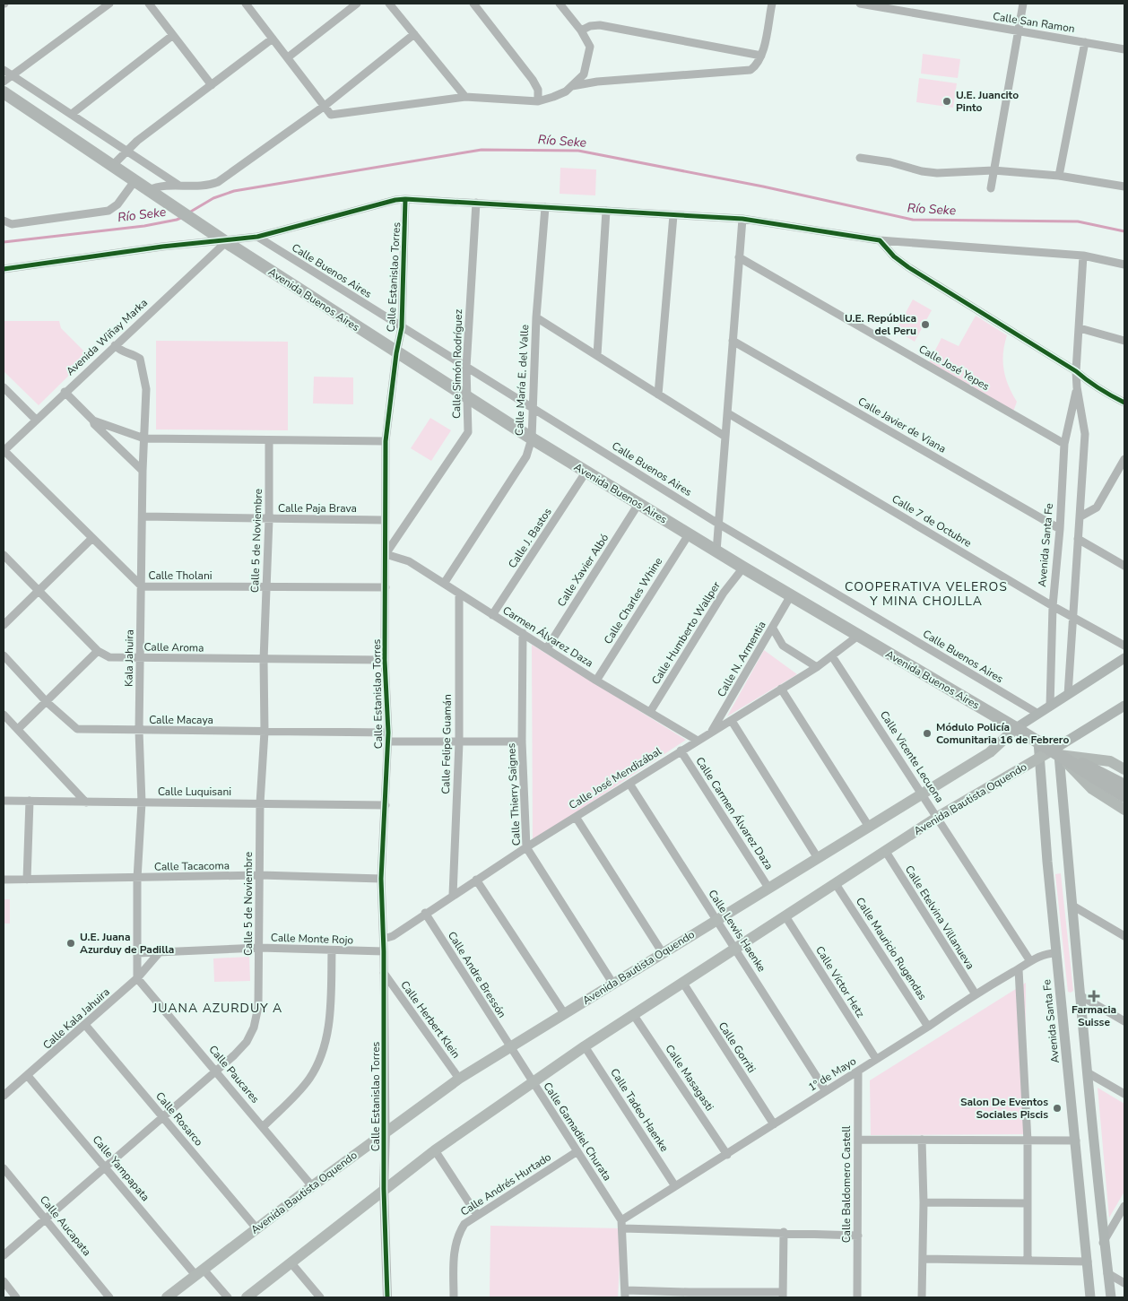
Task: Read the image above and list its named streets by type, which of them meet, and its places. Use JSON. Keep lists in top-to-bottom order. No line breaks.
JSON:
{"streets":{"highway":["Avenida Buenos Aires"],"main road":["Avenida Santa Fe","Avenida Bautista Oquendo"],"street":["Calle San Ramon","Calle Buenos Aires","Calle Estanislao Torres","Avenida Wiñay Marka","Calle Simón Rodríguez","Calle José Yepes","Calle María E. del Valle","Calle Javier de Viana","Calle Paja Brava","Calle 7 de Octubre","Calle J. Bastos","Calle 5 de Noviembre","Calle Xavier Albó","Calle Tholani","Calle Charles Whine","Calle Humberto Wallper","Carmen Álvarez Daza","Calle Aroma","Kala Jahuira","Calle N. Armentia","Calle Macaya","Calle Felipe Guamán","Calle Vicente Lecuona","Calle José Mendizábal","Calle Luquisani","Calle Thierry Saignes","Calle Carmen Álvarez Daza","Calle Tacacoma","Calle Etelvina Villanueva","Calle Lewis Haenke","Calle Monte Rojo","Calle Mauricio Rugendas","Calle Andre Bressón","Calle Víctor Hetz","Calle Kala Jahuira","Calle Herbert Klein","Calle Gorriti","Calle Paucares","1º de Mayo","Calle Masagasti","Calle Tadeo Haenke","Calle Rosarco","Calle Gamadiel Churata","Calle Yampapata","Calle Andrés Hurtado","Calle Baldomero Castell","Calle Aucapata"]},"crossings":[["Calle Buenos Aires","Calle Estanislao Torres"],["Calle Buenos Aires","Calle Simón Rodríguez"],["Calle Buenos Aires","Calle María E. del Valle"],["Calle Buenos Aires","Avenida Bautista Oquendo"],["Calle Estanislao Torres","Avenida Buenos Aires"],["Calle Estanislao Torres","Calle Simón Rodríguez"],["Calle Estanislao Torres","Calle Paja Brava"],["Calle Estanislao Torres","Calle Tholani"],["Calle Estanislao Torres","Carmen Álvarez Daza"],["Calle Estanislao Torres","Calle Aroma"],["Calle Estanislao Torres","Calle Macaya"],["Calle Estanislao Torres","Calle José Mendizábal"],["Calle Estanislao Torres","Calle Luquisani"],["Calle Estanislao Torres","Avenida Bautista Oquendo"],["Calle Estanislao Torres","Calle Tacacoma"],["Calle Estanislao Torres","Calle Monte Rojo"],["Calle Estanislao Torres","Calle Herbert Klein"],["Avenida Buenos Aires","Avenida Wiñay Marka"],["Avenida Buenos Aires","Calle Simón Rodríguez"],["Avenida Buenos Aires","Calle María E. del Valle"],["Avenida Buenos Aires","Calle J. Bastos"],["Avenida Buenos Aires","Avenida Santa Fe"],["Avenida Buenos Aires","Calle Xavier Albó"],["Avenida Buenos Aires","Calle Charles Whine"],["Avenida Buenos Aires","Calle Humberto Wallper"],["Avenida Buenos Aires","Calle N. Armentia"],["Avenida Buenos Aires","Calle José Mendizábal"],["Avenida Buenos Aires","Avenida Bautista Oquendo"],["Avenida Wiñay Marka","Calle Tholani"],["Avenida Wiñay Marka","Kala Jahuira"],["Calle Simón Rodríguez","Carmen Álvarez Daza"],["Calle José Yepes","Avenida Santa Fe"],["Calle María E. del Valle","Carmen Álvarez Daza"],["Calle Javier de Viana","Avenida Santa Fe"],["Calle Paja Brava","Calle 5 de Noviembre"],["Calle Paja Brava","Kala Jahuira"],["Calle 7 de Octubre","Avenida Santa Fe"],["Calle J. Bastos","Carmen Álvarez Daza"],["Calle 5 de Noviembre","Calle Tholani"],["Calle 5 de Noviembre","Calle Aroma"],["Calle 5 de Noviembre","Calle Macaya"],["Calle 5 de Noviembre","Calle Luquisani"],["Calle 5 de Noviembre","Calle Tacacoma"],["Calle 5 de Noviembre","Calle Monte Rojo"],["Calle 5 de Noviembre","Calle Paucares"],["Calle 5 de Noviembre","Calle Rosarco"],["Calle 5 de Noviembre","Calle Yampapata"],["Calle 5 de Noviembre","Calle Aucapata"],["Avenida Santa Fe","Avenida Bautista Oquendo"],["Avenida Santa Fe","1º de Mayo"],["Calle Xavier Albó","Carmen Álvarez Daza"],["Calle Tholani","Kala Jahuira"],["Calle Charles Whine","Carmen Álvarez Daza"],["Calle Humberto Wallper","Carmen Álvarez Daza"],["Carmen Álvarez Daza","Calle Felipe Guamán"],["Carmen Álvarez Daza","Calle José Mendizábal"],["Carmen Álvarez Daza","Calle Thierry Saignes"],["Calle Aroma","Kala Jahuira"],["Kala Jahuira","Calle Macaya"],["Kala Jahuira","Calle Luquisani"],["Kala Jahuira","Calle Tacacoma"],["Kala Jahuira","Calle Monte Rojo"],["Kala Jahuira","Calle Kala Jahuira"],["Kala Jahuira","Calle Paucares"],["Calle N. Armentia","Calle José Mendizábal"],["Calle Felipe Guamán","Calle José Mendizábal"],["Calle Vicente Lecuona","Calle José Mendizábal"],["Calle Vicente Lecuona","Avenida Bautista Oquendo"],["Calle Vicente Lecuona","1º de Mayo"],["Calle José Mendizábal","Calle Thierry Saignes"],["Calle José Mendizábal","Calle Carmen Álvarez Daza"],["Calle José Mendizábal","Calle Lewis Haenke"],["Calle José Mendizábal","Calle Andre Bressón"],["Calle Thierry Saignes","Avenida Bautista Oquendo"],["Avenida Bautista Oquendo","Calle Carmen Álvarez Daza"],["Avenida Bautista Oquendo","Calle Etelvina Villanueva"],["Avenida Bautista Oquendo","Calle Lewis Haenke"],["Avenida Bautista Oquendo","Calle Mauricio Rugendas"],["Avenida Bautista Oquendo","Calle Andre Bressón"],["Avenida Bautista Oquendo","Calle Víctor Hetz"],["Avenida Bautista Oquendo","Calle Herbert Klein"],["Avenida Bautista Oquendo","Calle Gorriti"],["Avenida Bautista Oquendo","Calle Paucares"],["Avenida Bautista Oquendo","Calle Masagasti"],["Avenida Bautista Oquendo","Calle Tadeo Haenke"],["Avenida Bautista Oquendo","Calle Rosarco"],["Avenida Bautista Oquendo","Calle Gamadiel Churata"],["Avenida Bautista Oquendo","Calle Yampapata"],["Calle Etelvina Villanueva","1º de Mayo"],["Calle Lewis Haenke","1º de Mayo"],["Calle Monte Rojo","Calle Kala Jahuira"],["Calle Mauricio Rugendas","1º de Mayo"],["Calle Andre Bressón","Calle Gamadiel Churata"],["Calle Víctor Hetz","1º de Mayo"],["Calle Kala Jahuira","Calle Paucares"],["Calle Kala Jahuira","Calle Rosarco"],["Calle Kala Jahuira","Calle Yampapata"],["Calle Gorriti","1º de Mayo"],["1º de Mayo","Calle Masagasti"],["1º de Mayo","Calle Tadeo Haenke"],["1º de Mayo","Calle Gamadiel Churata"],["1º de Mayo","Calle Baldomero Castell"],["Calle Gamadiel Churata","Calle Andrés Hurtado"]],"districts":["COOPERATIVA VELEROS Y MINA CHOJLLA","JUANA AZURDUY A"],"water":["Río Seke"],"places":{"other":["U.E. Juancito Pinto","U.E. República del Peru","Módulo Policía Comunitaria 16 de Febrero","U.E. Juana Azurduy de Padilla","Salon De Eventos Sociales Piscis"],"health":["Farmacia Suisse"]}}
